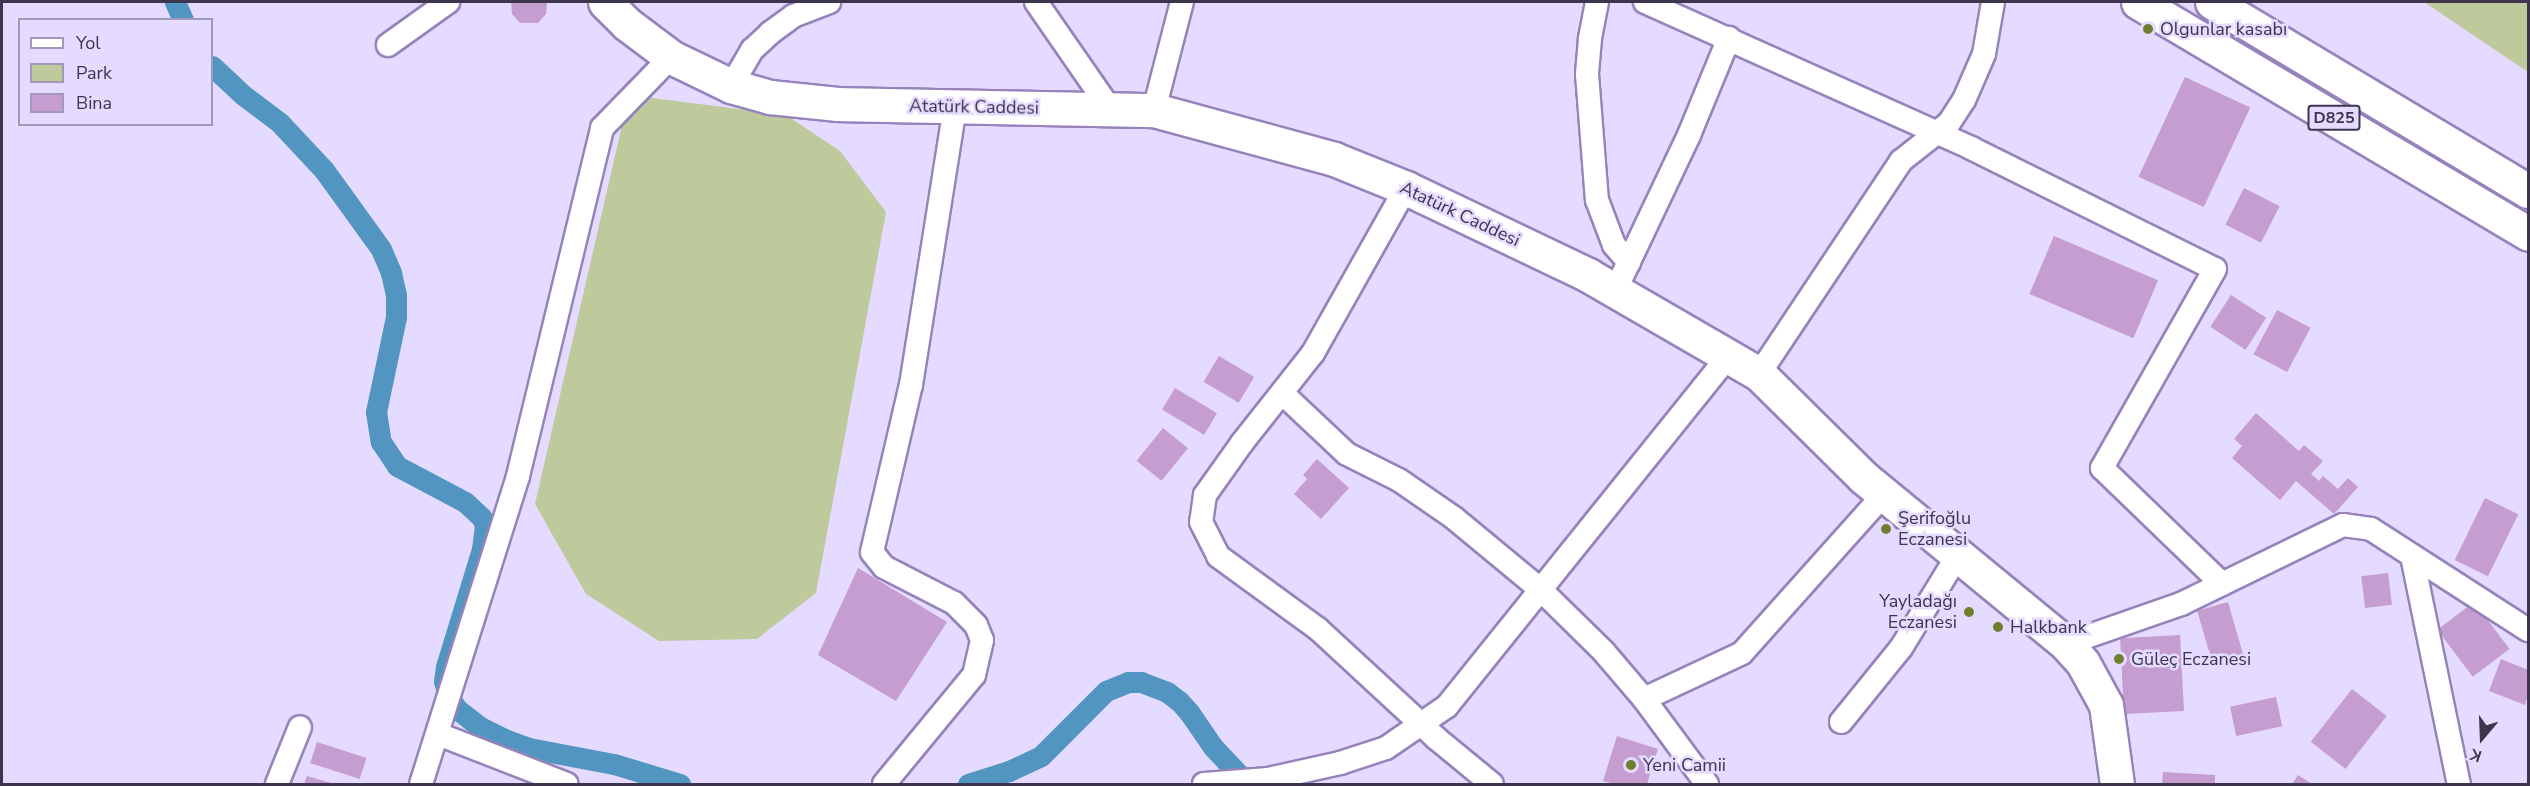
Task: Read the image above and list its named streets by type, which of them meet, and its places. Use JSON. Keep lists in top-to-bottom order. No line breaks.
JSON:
{"streets":{"main road":["Atatürk Caddesi","D825"]},"places":["Olgunlar kasabı","Şerifoğlu Eczanesi","Yayladağı Eczanesi","Halkbank","Güleç Eczanesi","Yeni Camii"],"legend":["Yol","Park","Bina"],"north":"bottom"}
